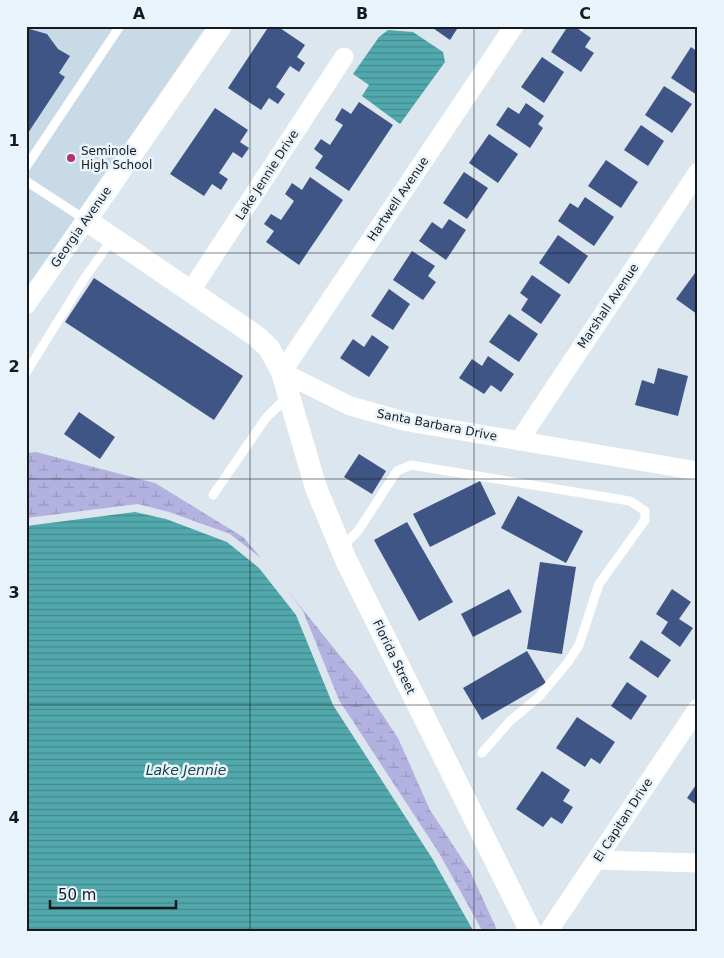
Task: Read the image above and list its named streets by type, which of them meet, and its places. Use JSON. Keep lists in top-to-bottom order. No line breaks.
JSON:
{"streets":{"street":["Lake Jennie Drive","Hartwell Avenue","Georgia Avenue","Marshall Avenue","Santa Barbara Drive","Florida Street","El Capitan Drive"]},"crossings":[["Hartwell Avenue","Santa Barbara Drive"],["Hartwell Avenue","Florida Street"],["Marshall Avenue","Santa Barbara Drive"],["Santa Barbara Drive","Florida Street"]],"water":["Lake Jennie"],"places":["Seminole High School"],"scale_bar":"50 m","grid":{"columns":["A","B","C"],"rows":["1","2","3","4"]}}
